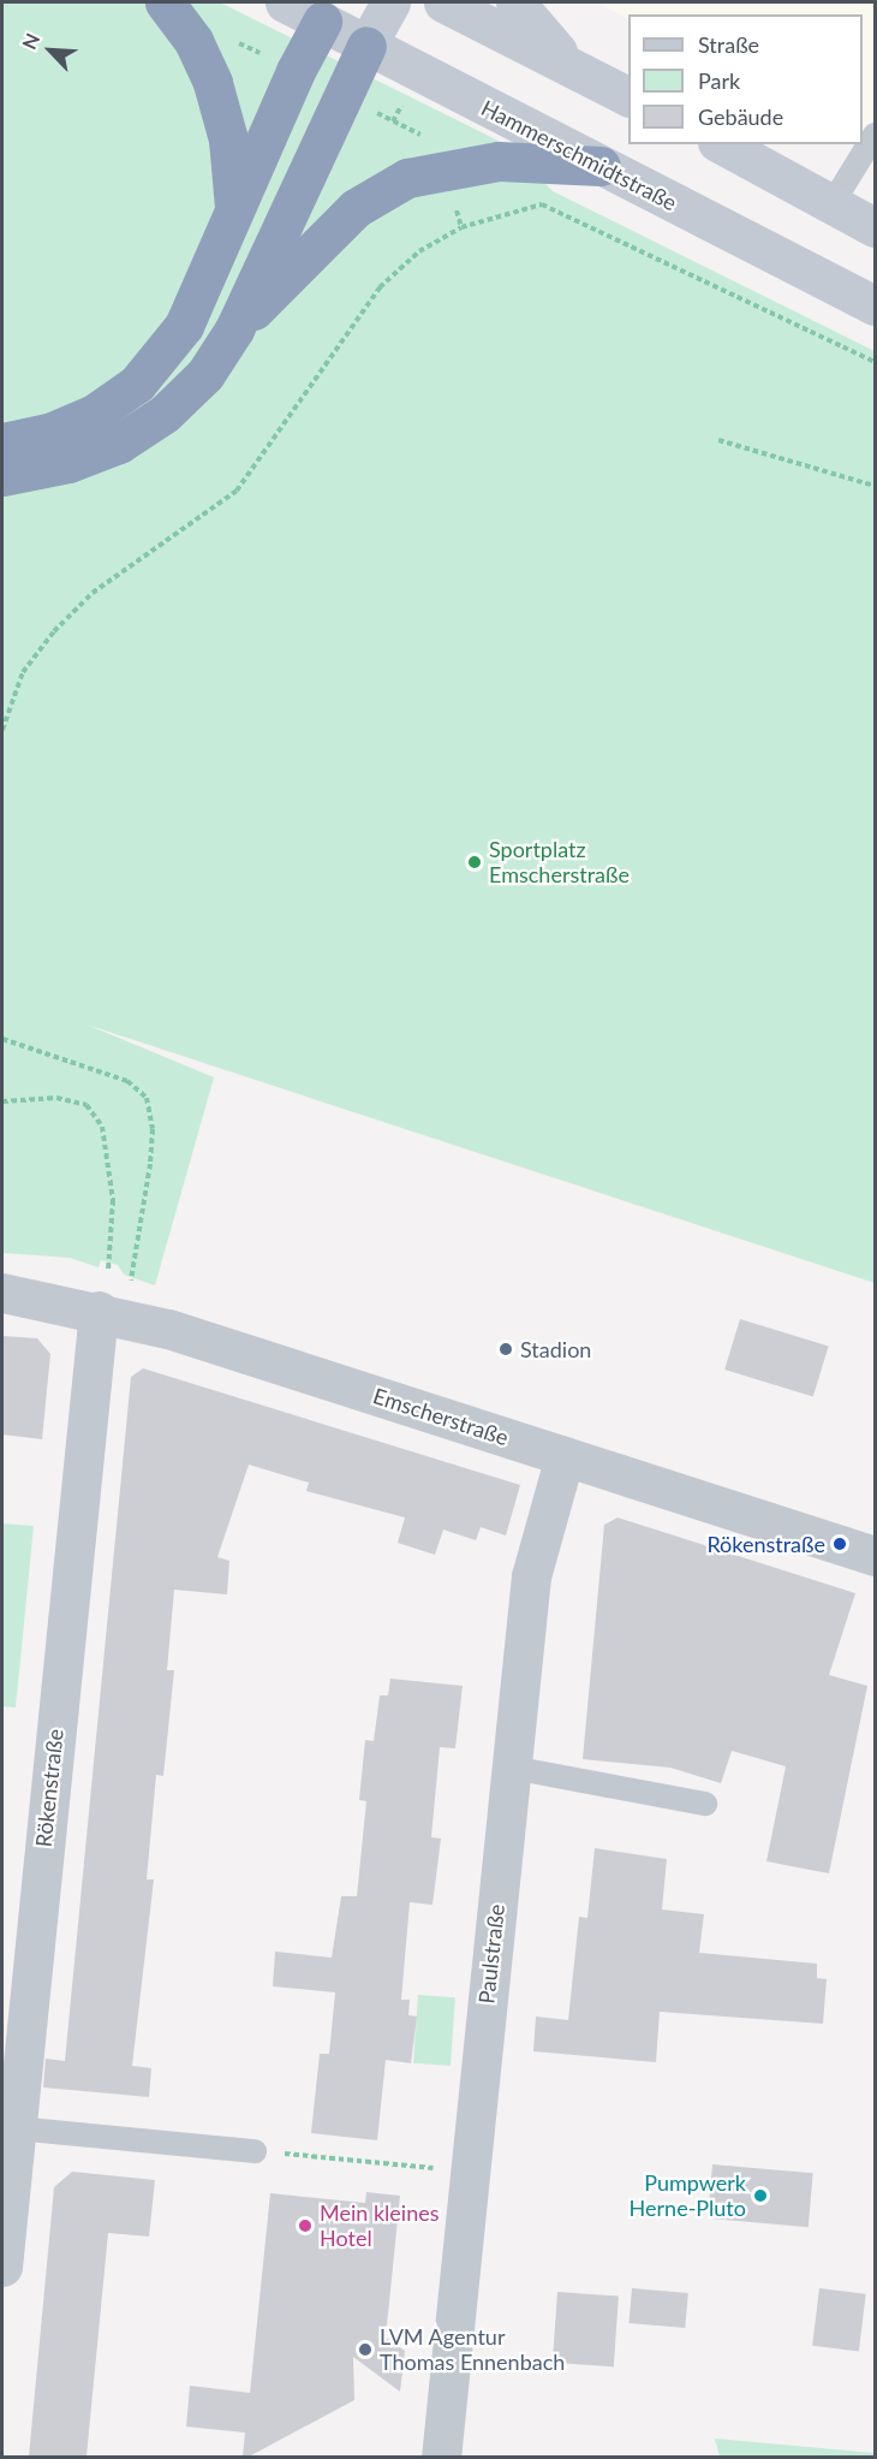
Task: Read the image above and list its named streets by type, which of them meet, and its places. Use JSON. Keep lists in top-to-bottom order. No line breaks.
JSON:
{"streets":{"main road":["Hammerschmidtstraße"],"street":["Emscherstraße","Rökenstraße","Paulstraße"]},"crossings":[["Emscherstraße","Rökenstraße"],["Emscherstraße","Paulstraße"]],"places":["Sportplatz Emscherstraße","Stadion","Rökenstraße","Pumpwerk Herne-Pluto","Mein kleines Hotel","LVM Agentur Thomas Ennenbach"],"legend":["Straße","Park","Gebäude"],"north":"top left"}
